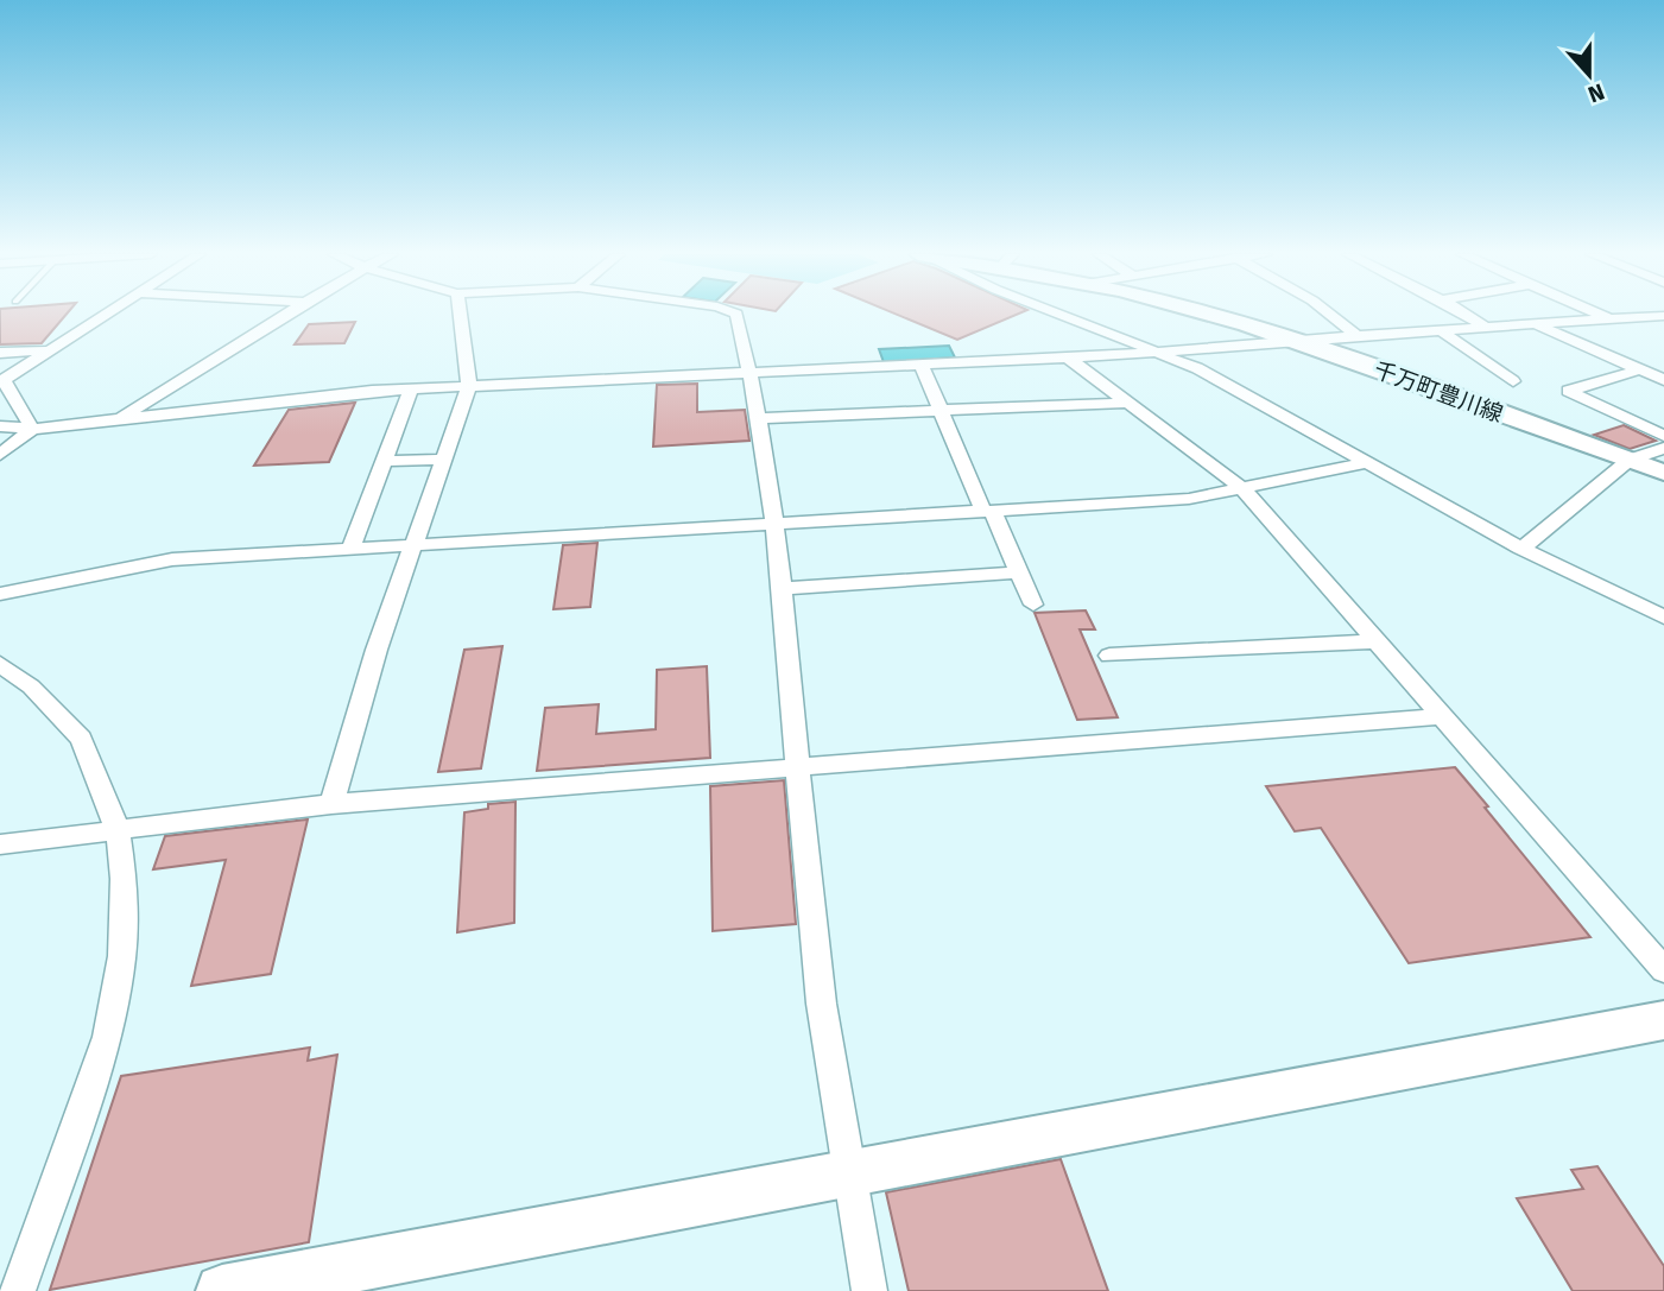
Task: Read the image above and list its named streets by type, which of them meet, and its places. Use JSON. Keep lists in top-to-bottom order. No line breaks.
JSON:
{"streets":{"main road":["千万町豊川線"]},"north":"bottom"}
